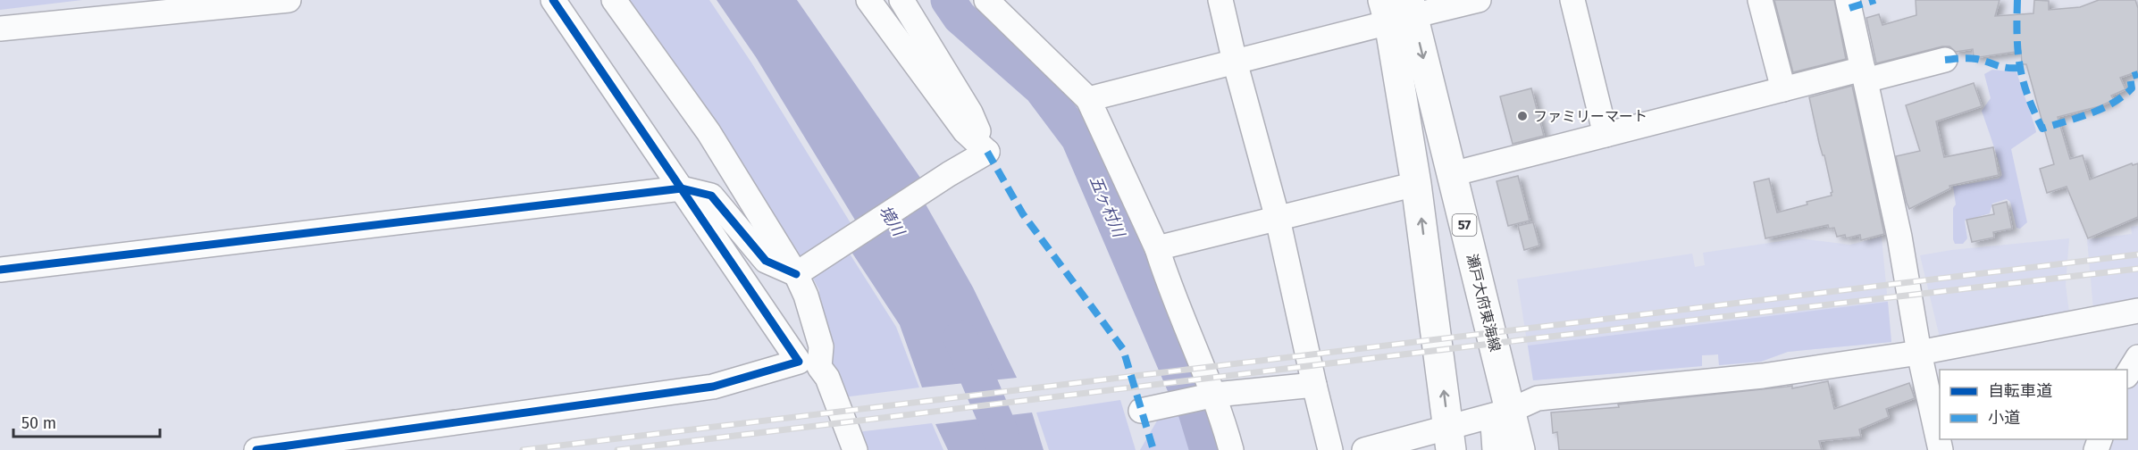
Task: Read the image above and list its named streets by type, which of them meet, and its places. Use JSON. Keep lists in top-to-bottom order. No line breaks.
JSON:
{"streets":{"main road":["57","瀬戸大府東海線"]},"water":["五ヶ村川","境川"],"places":["ファミリーマート"],"legend":["自転車道","小道"],"scale_bar":"50 m"}
